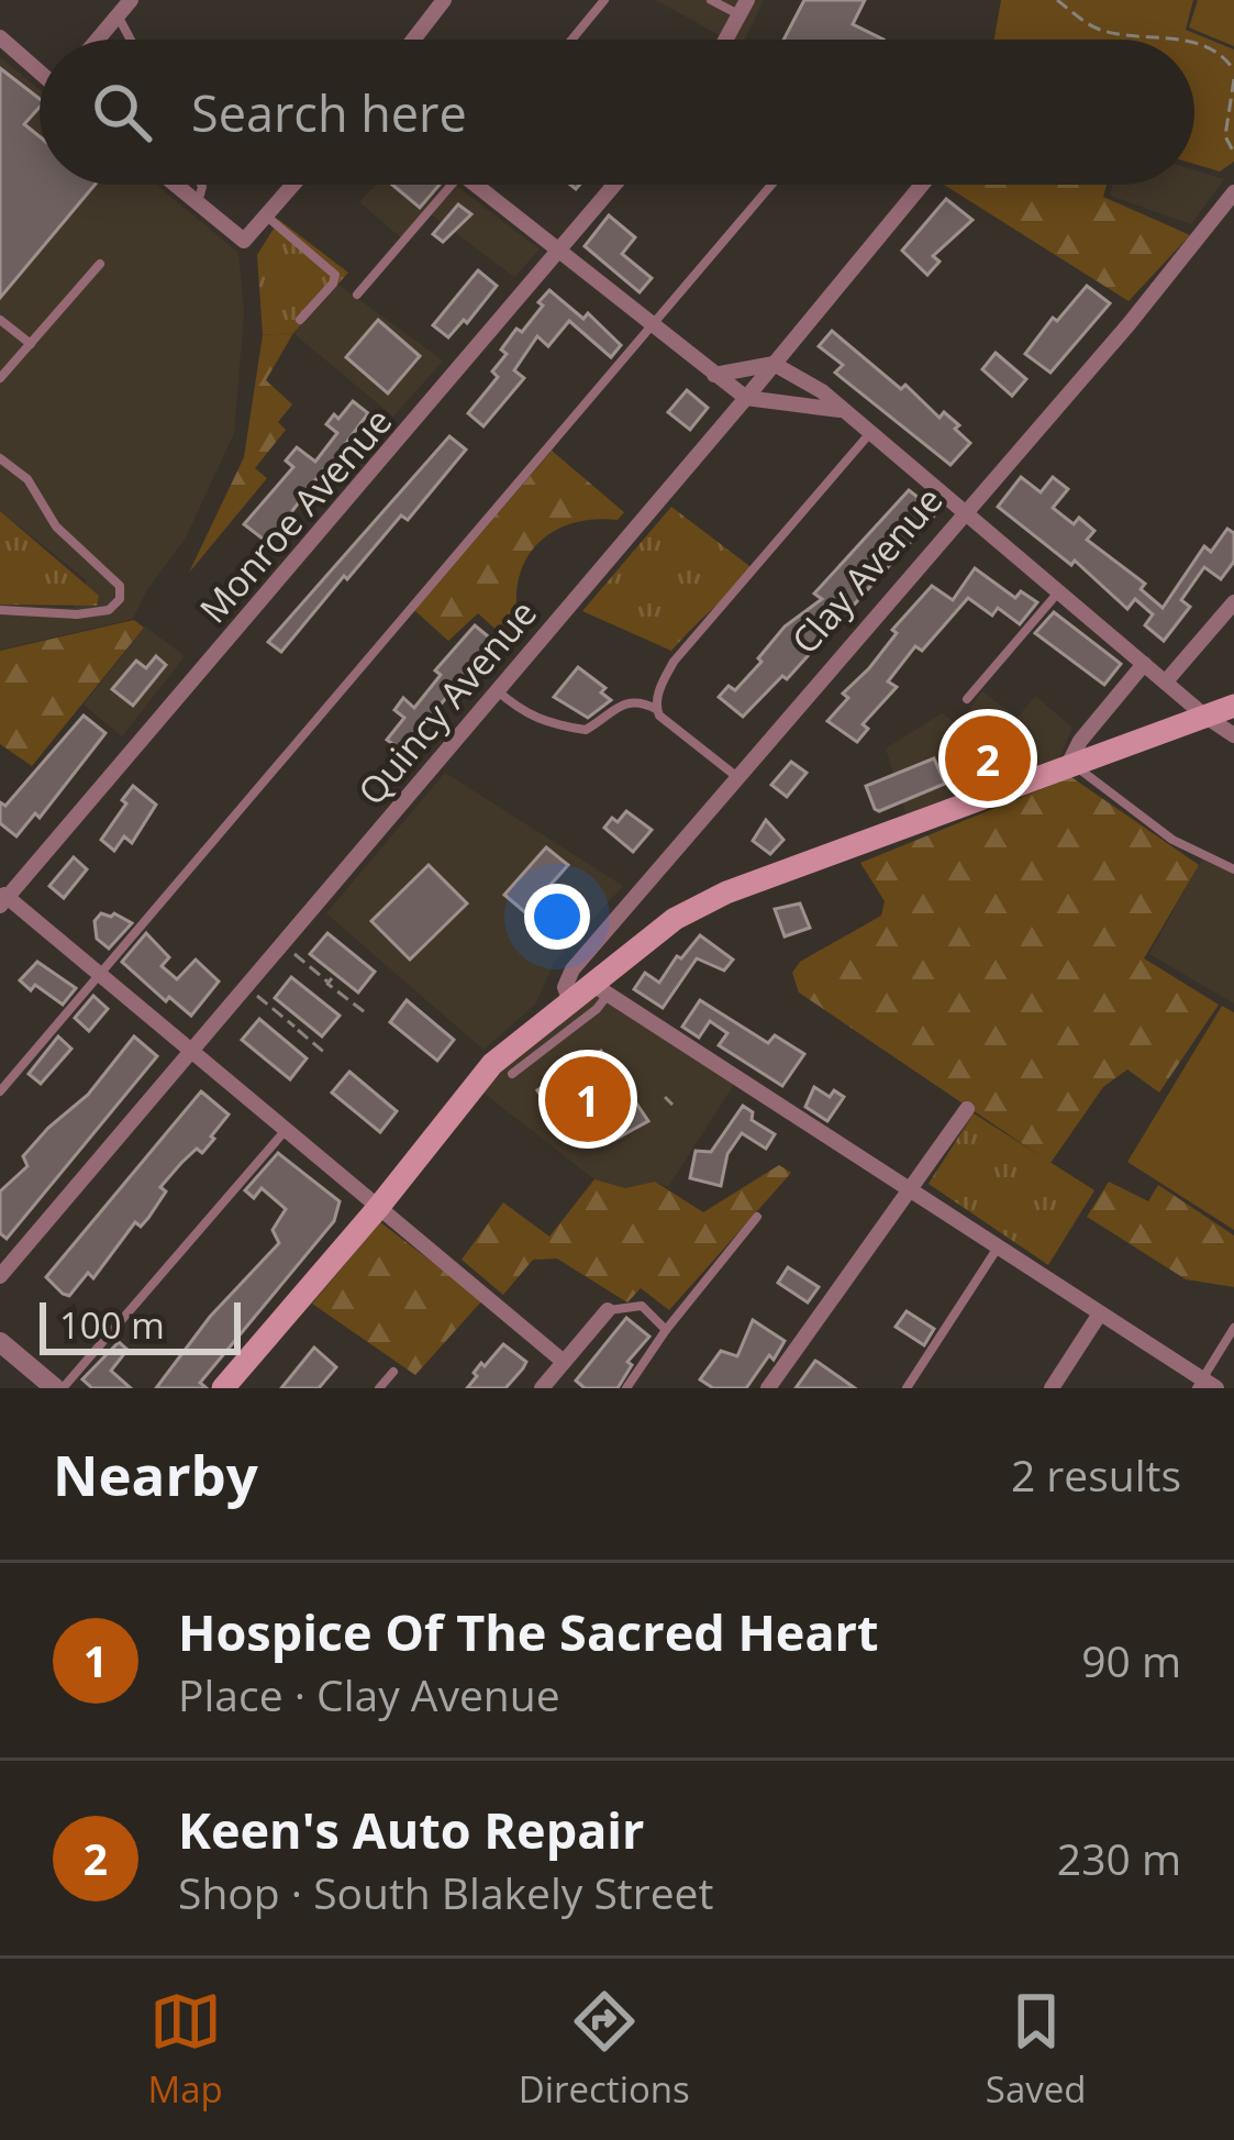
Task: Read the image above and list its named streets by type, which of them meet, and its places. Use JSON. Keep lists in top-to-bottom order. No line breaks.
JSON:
{"streets":{"main road":["Clay Avenue"],"street":["Monroe Avenue","Quincy Avenue"]},"scale_bar":"100 m","page":{"search":"Search here","pins":["2","1"],"scale":"100 m","heading":["Nearby","2 results"],"list":[{"mark":"1","name":"Hospice Of The Sacred Heart","note":"Place · Clay Avenue","value":"90 m"},{"mark":"2","name":"Keen's Auto Repair","note":"Shop · South Blakely Street","value":"230 m"}],"nav":["Map","Directions","Saved"]}}
